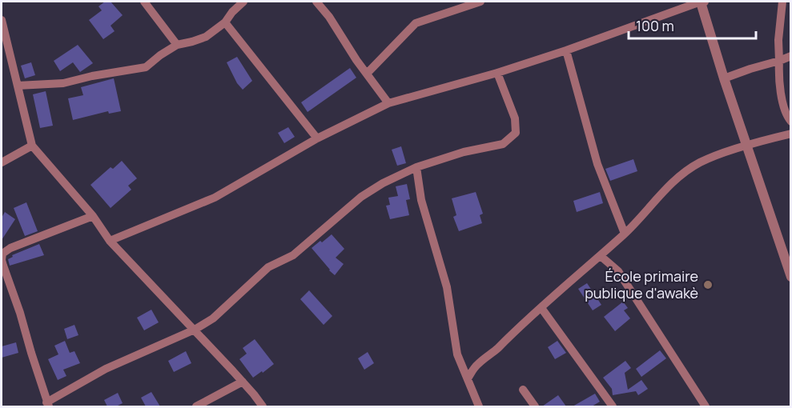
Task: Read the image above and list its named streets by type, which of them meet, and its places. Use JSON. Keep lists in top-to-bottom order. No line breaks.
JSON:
{"places":["École primaire publique d'awakè"],"scale_bar":"100 m"}
